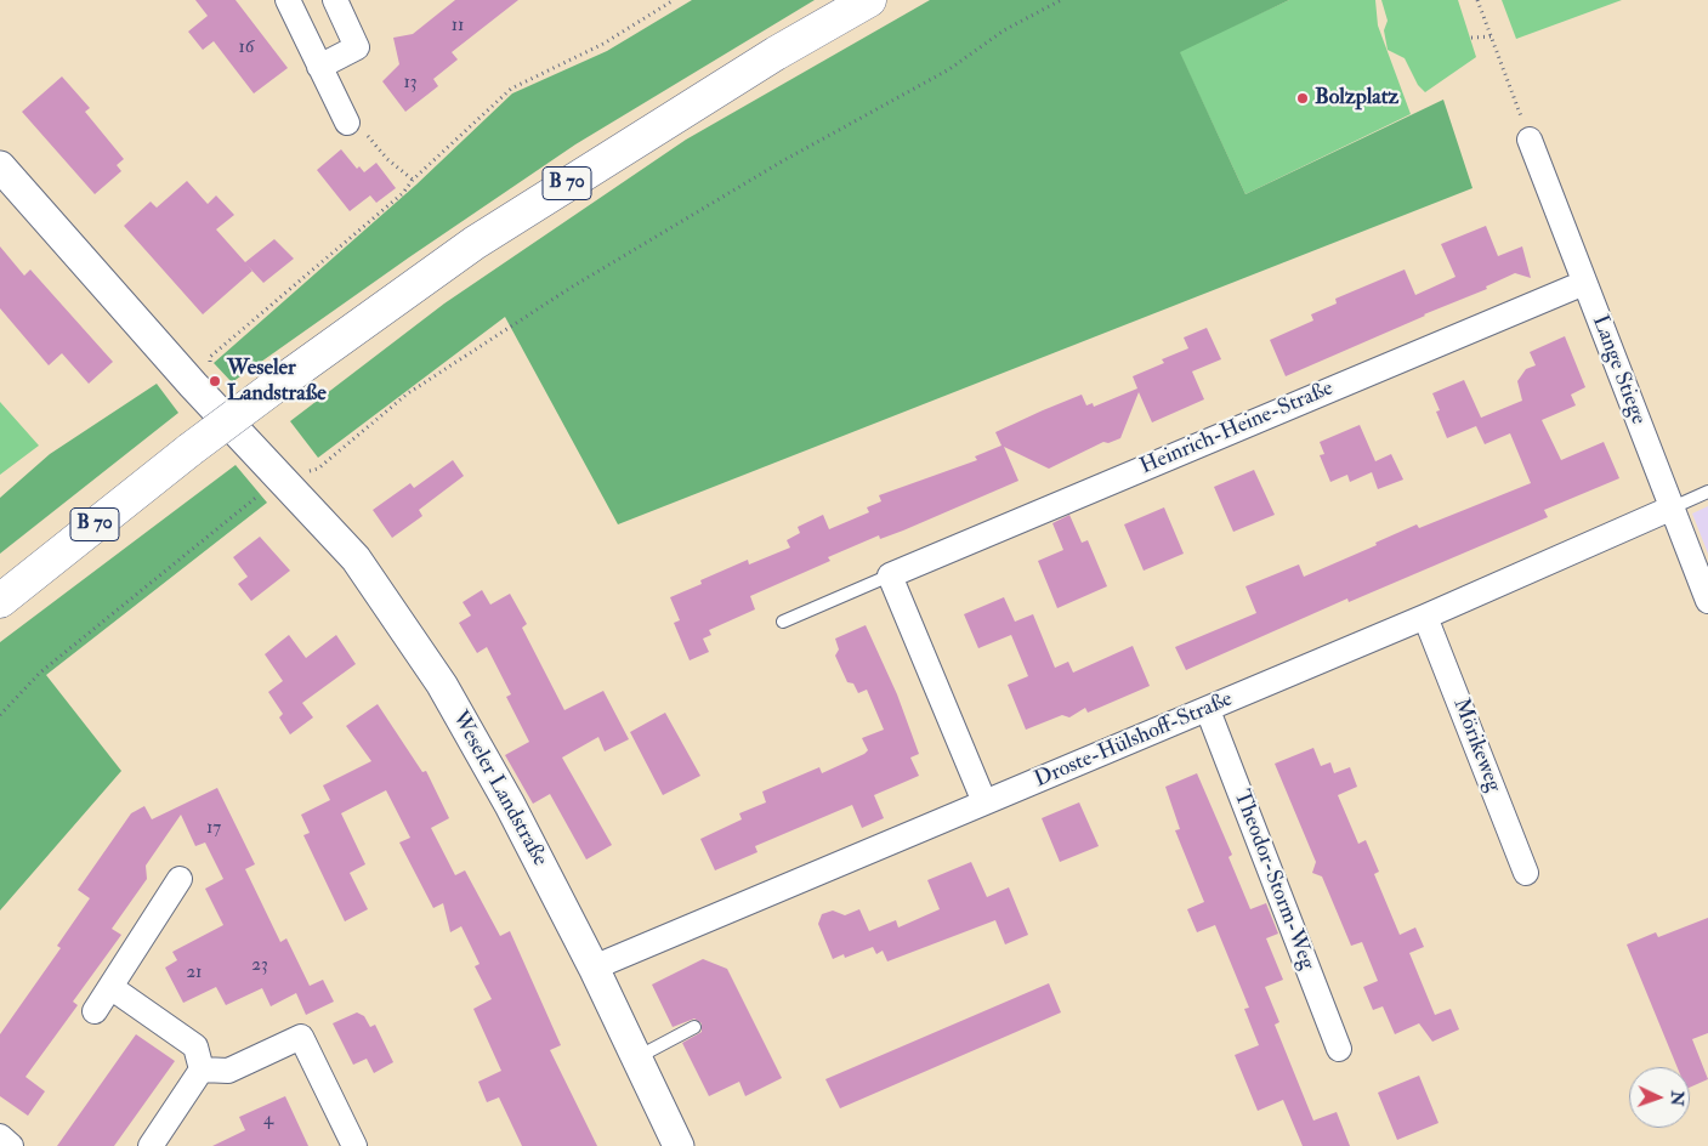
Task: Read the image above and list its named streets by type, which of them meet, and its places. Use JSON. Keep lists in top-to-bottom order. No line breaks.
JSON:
{"streets":{"main road":["B 70"],"street":["Lange Stiege","Heinrich-Heine-Straße","Droste-Hülshoff-Straße","Mörikeweg","Weseler Landstraße","Theodor-Storm-Weg"]},"crossings":[["Lange Stiege","Heinrich-Heine-Straße"],["Lange Stiege","Droste-Hülshoff-Straße"],["Droste-Hülshoff-Straße","Mörikeweg"],["Droste-Hülshoff-Straße","Weseler Landstraße"],["Droste-Hülshoff-Straße","Theodor-Storm-Weg"]],"places":["Bolzplatz","Weseler Landstraße"],"house_numbers":["11","16","13","17","23","21","4"],"north":"right"}
